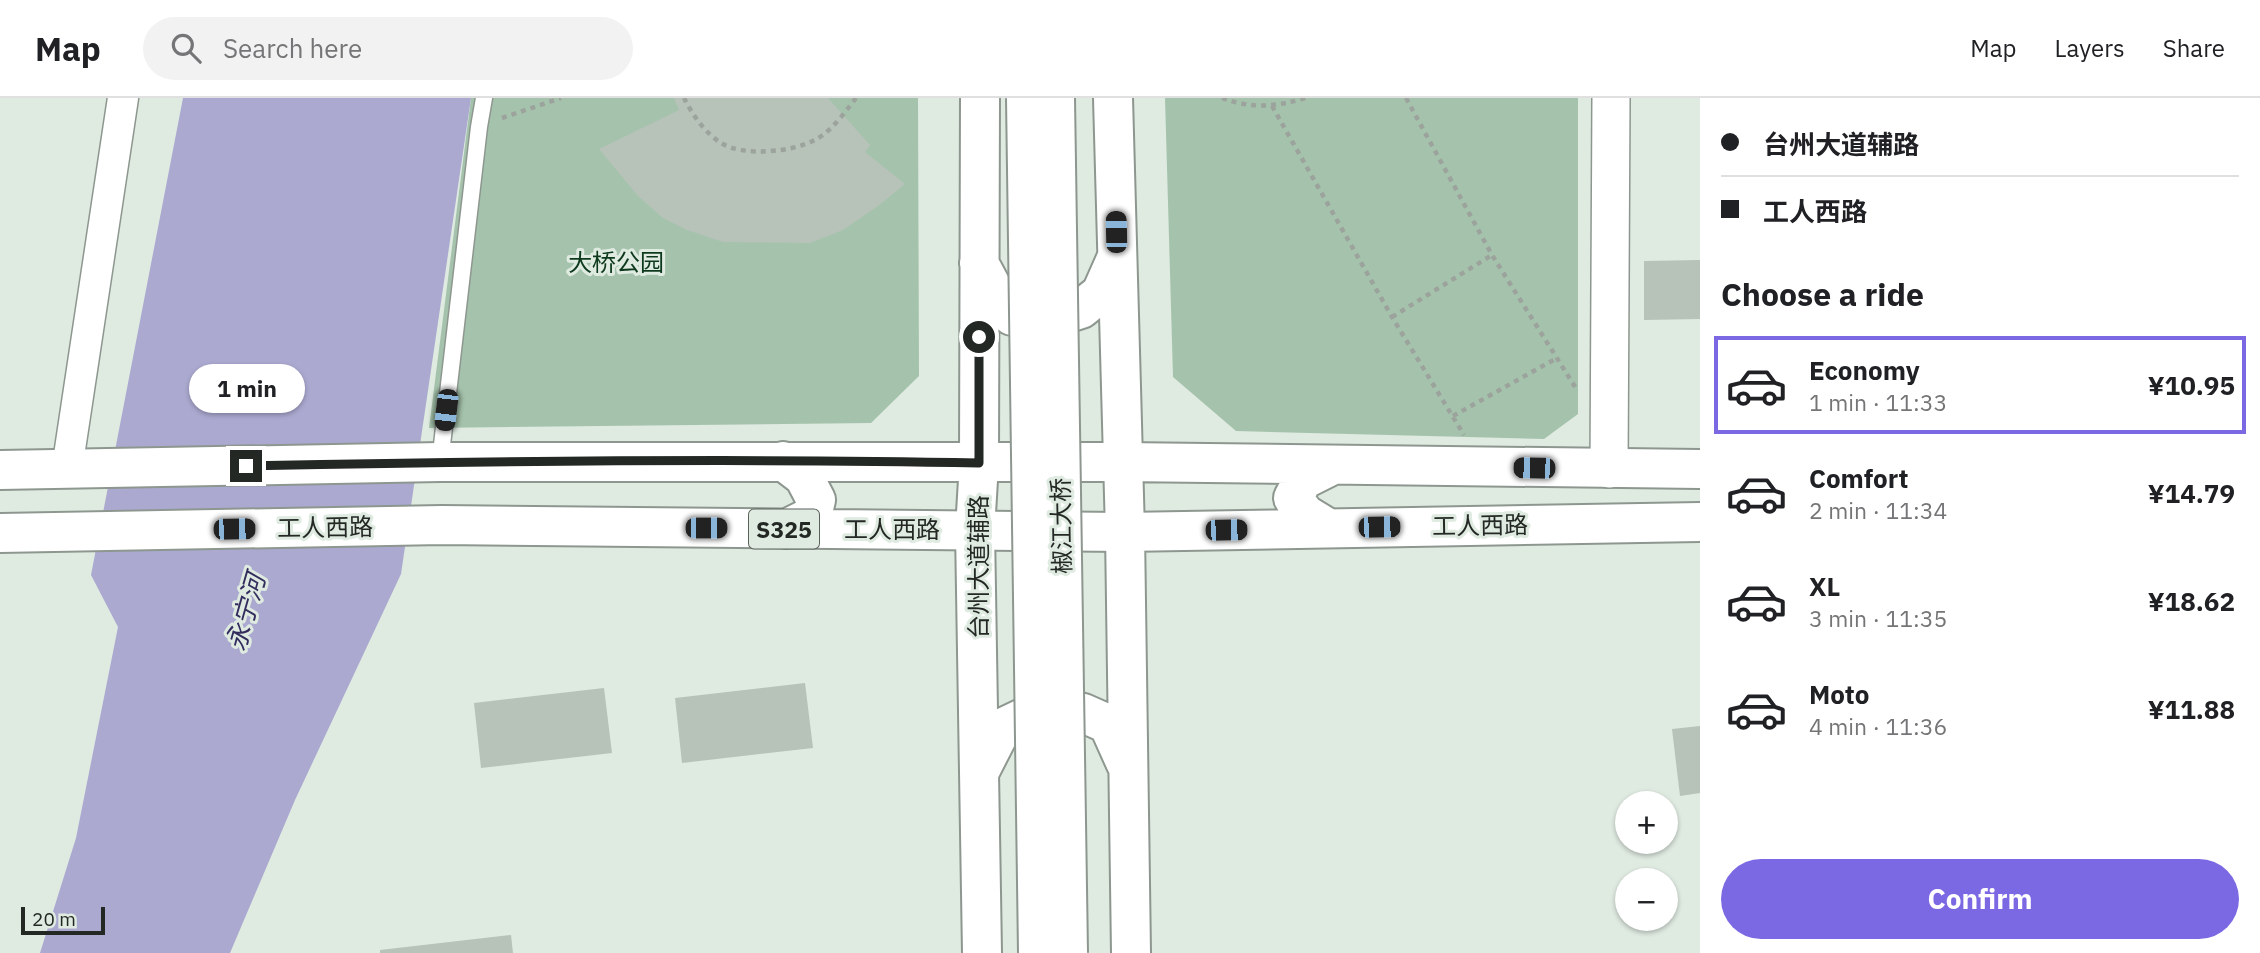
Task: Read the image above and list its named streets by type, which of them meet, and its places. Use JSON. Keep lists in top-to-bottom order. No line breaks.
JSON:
{"streets":{"main road":["工人西路","椒江大桥","S325","台州大道辅路"]},"crossings":[["工人西路","台州大道辅路"]],"water":["永宁河"],"parks":["大桥公园"],"scale_bar":"20 m","page":{"header":"Map","search":"Search here","nav":["Map","Layers","Share"],"banner":["台州大道辅路","工人西路"],"heading":"Choose a ride","list":[{"name":"Economy","note":"1 min · 11:33","value":"¥10.95"},{"name":"Comfort","note":"2 min · 11:34","value":"¥14.79"},{"name":"XL","note":"3 min · 11:35","value":"¥18.62"},{"name":"Moto","note":"4 min · 11:36","value":"¥11.88"}],"bubble":"1 min","map_buttons":["+","−"],"buttons":"Confirm","scale":"20 m"}}
